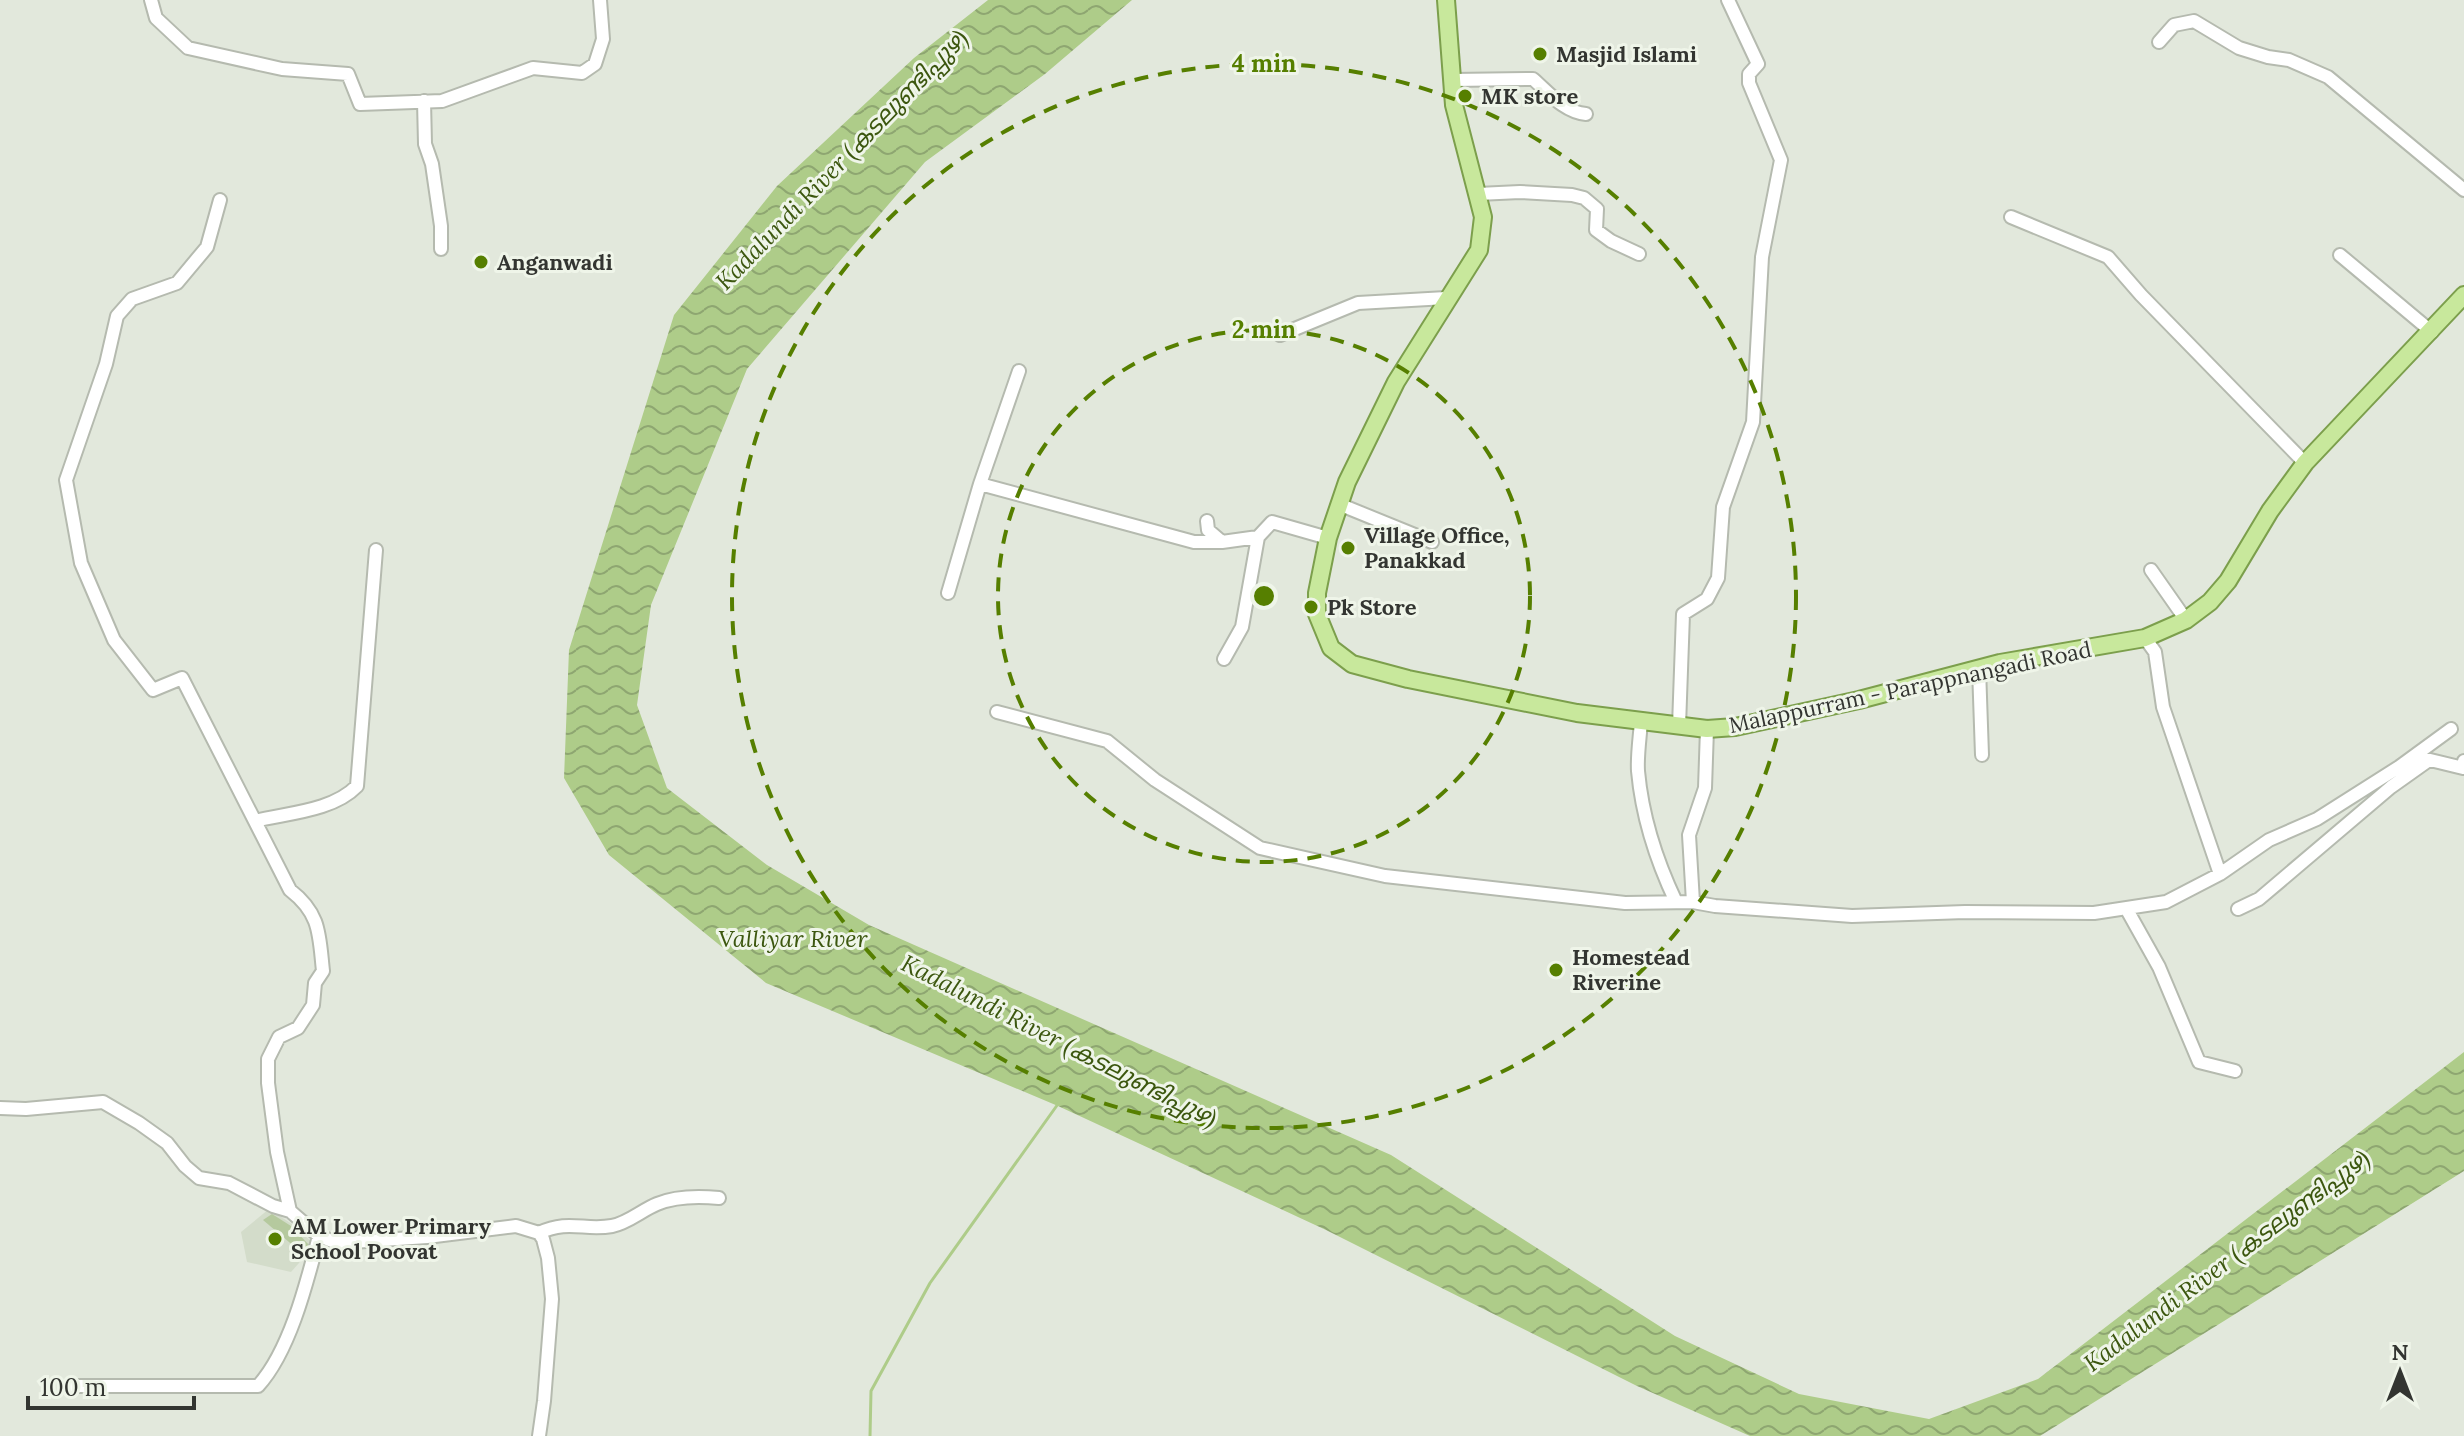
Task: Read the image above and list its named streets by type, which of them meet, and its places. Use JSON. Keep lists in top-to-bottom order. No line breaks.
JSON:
{"streets":{"main road":["Malappurram - Parappnangadi Road"]},"water":["Kadalundi River (കടലുണ്ടിപ്പുഴ)","Valliyar River"],"places":["Masjid Islami","MK store","Anganwadi","Village Office, Panakkad","Pk Store","Homestead Riverine","AM Lower Primary School Poovat"],"scale_bar":"100 m","north":"top","rings":["4 min","2 min"]}
